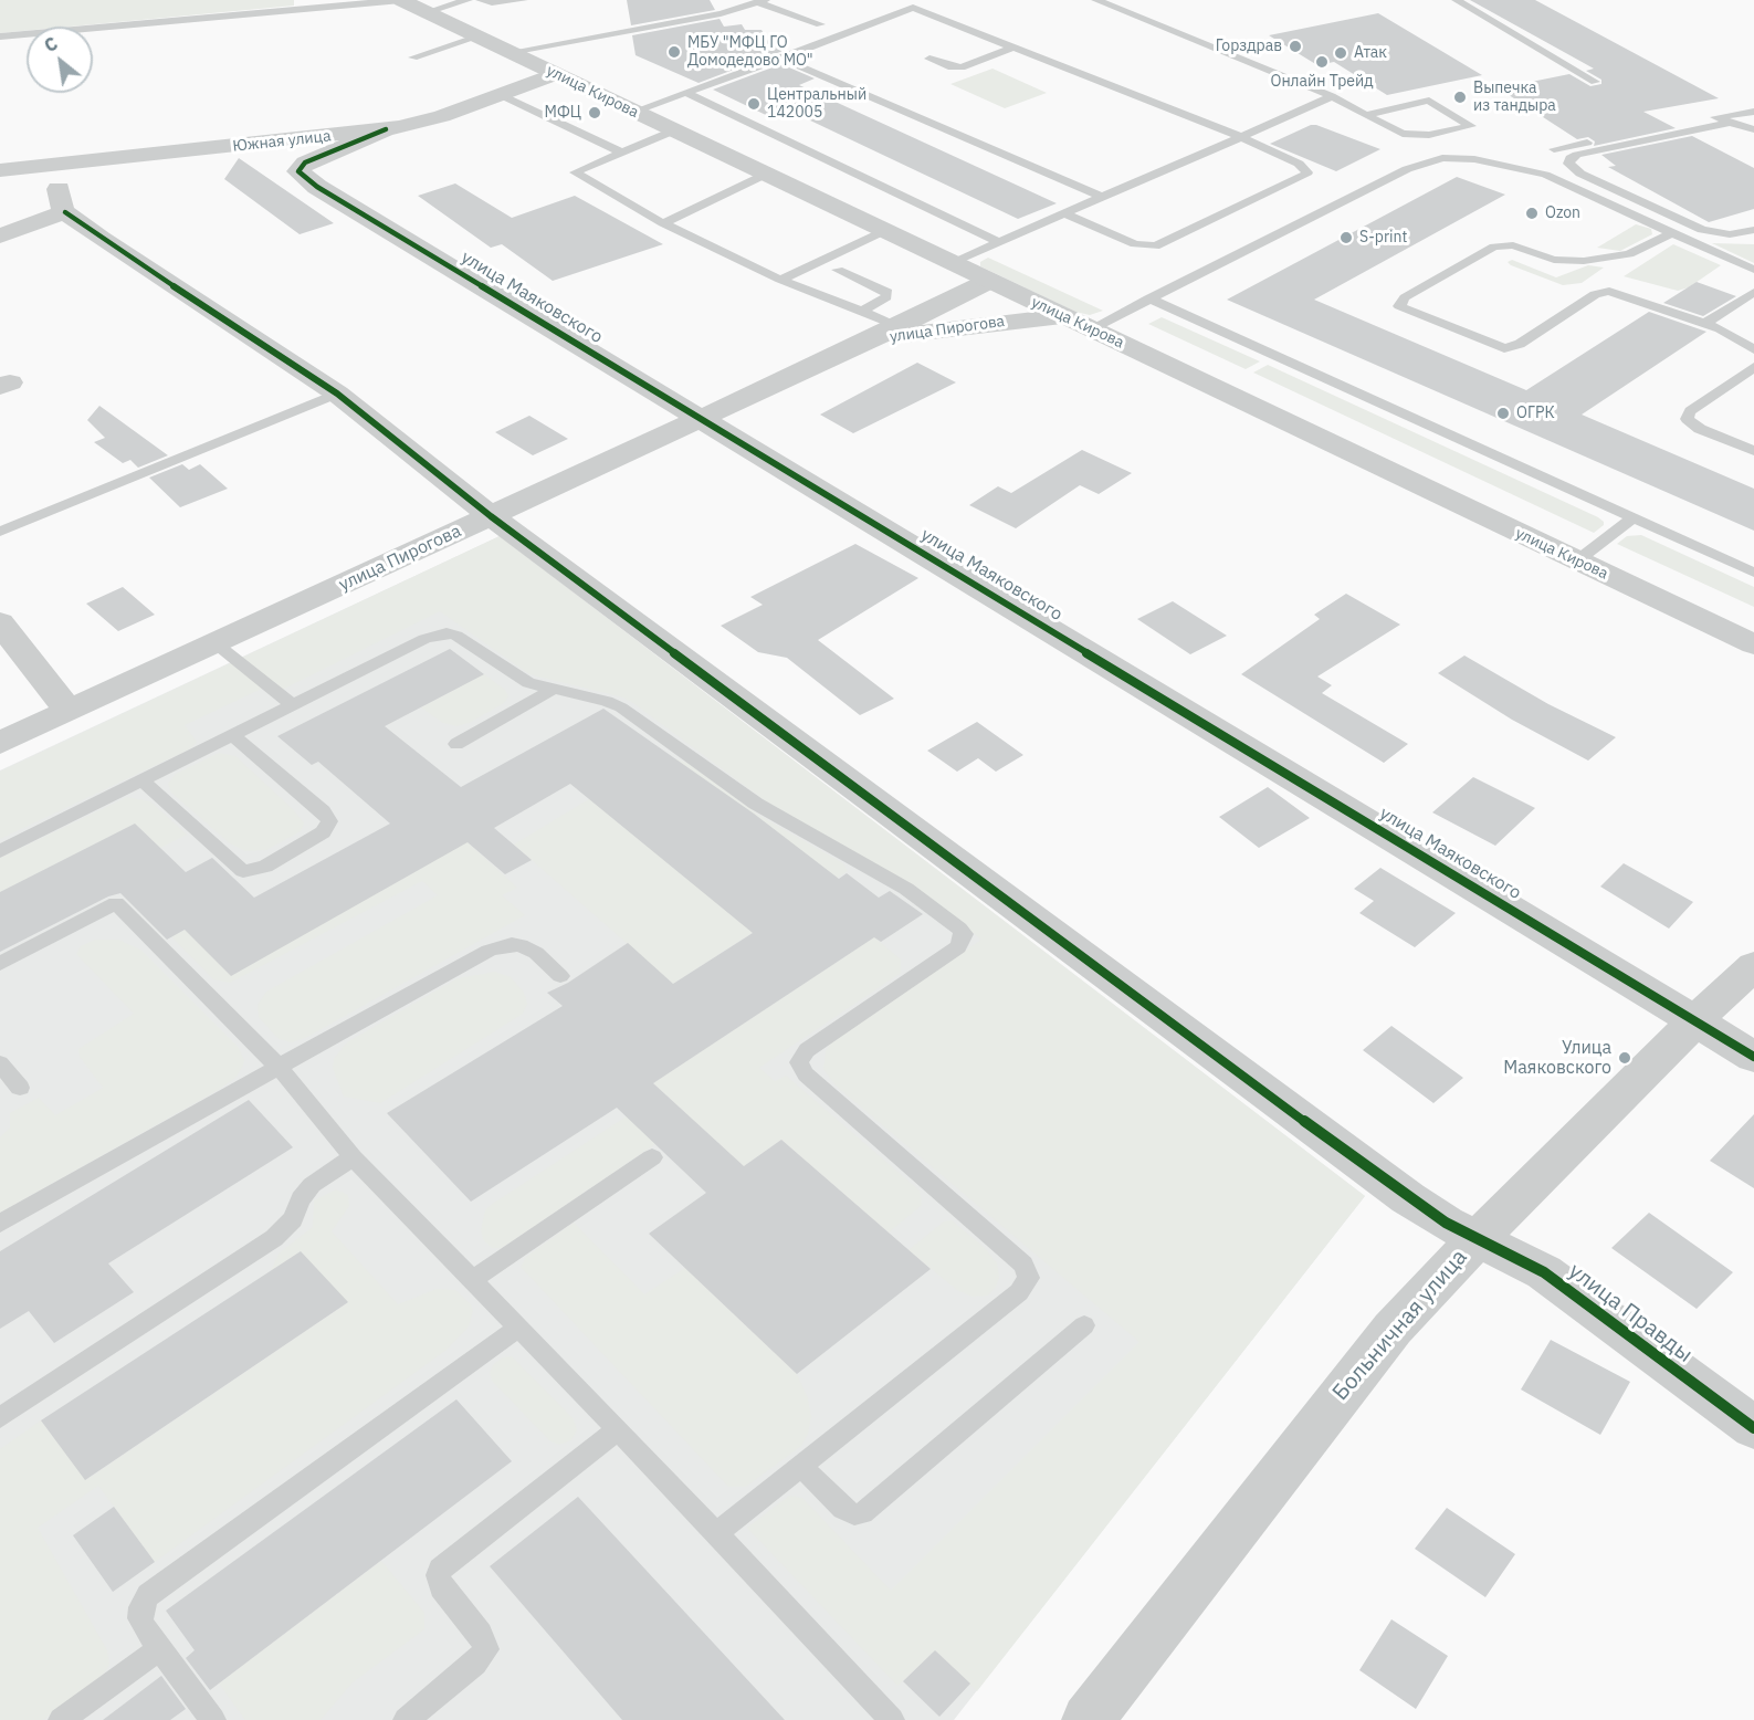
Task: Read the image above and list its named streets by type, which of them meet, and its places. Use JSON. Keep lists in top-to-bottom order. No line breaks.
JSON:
{"streets":{"street":["улица Кирова","Южная улица","улица Маяковского","улица Пирогова","улица Правды","Больничная улица"]},"crossings":[["улица Кирова","Южная улица"],["улица Кирова","улица Пирогова"],["Южная улица","улица Маяковского"],["улица Маяковского","улица Пирогова"],["улица Маяковского","Больничная улица"],["улица Пирогова","улица Правды"],["улица Правды","Больничная улица"]],"places":["Горздрав","МБУ \"МФЦ ГО Домодедово МО\"","Атак","Онлайн Трейд","Выпечка из тандыра","Центральный 142005","МФЦ","Ozon","S-print","ОГРК","Улица Маяковского"],"north":"top left"}
